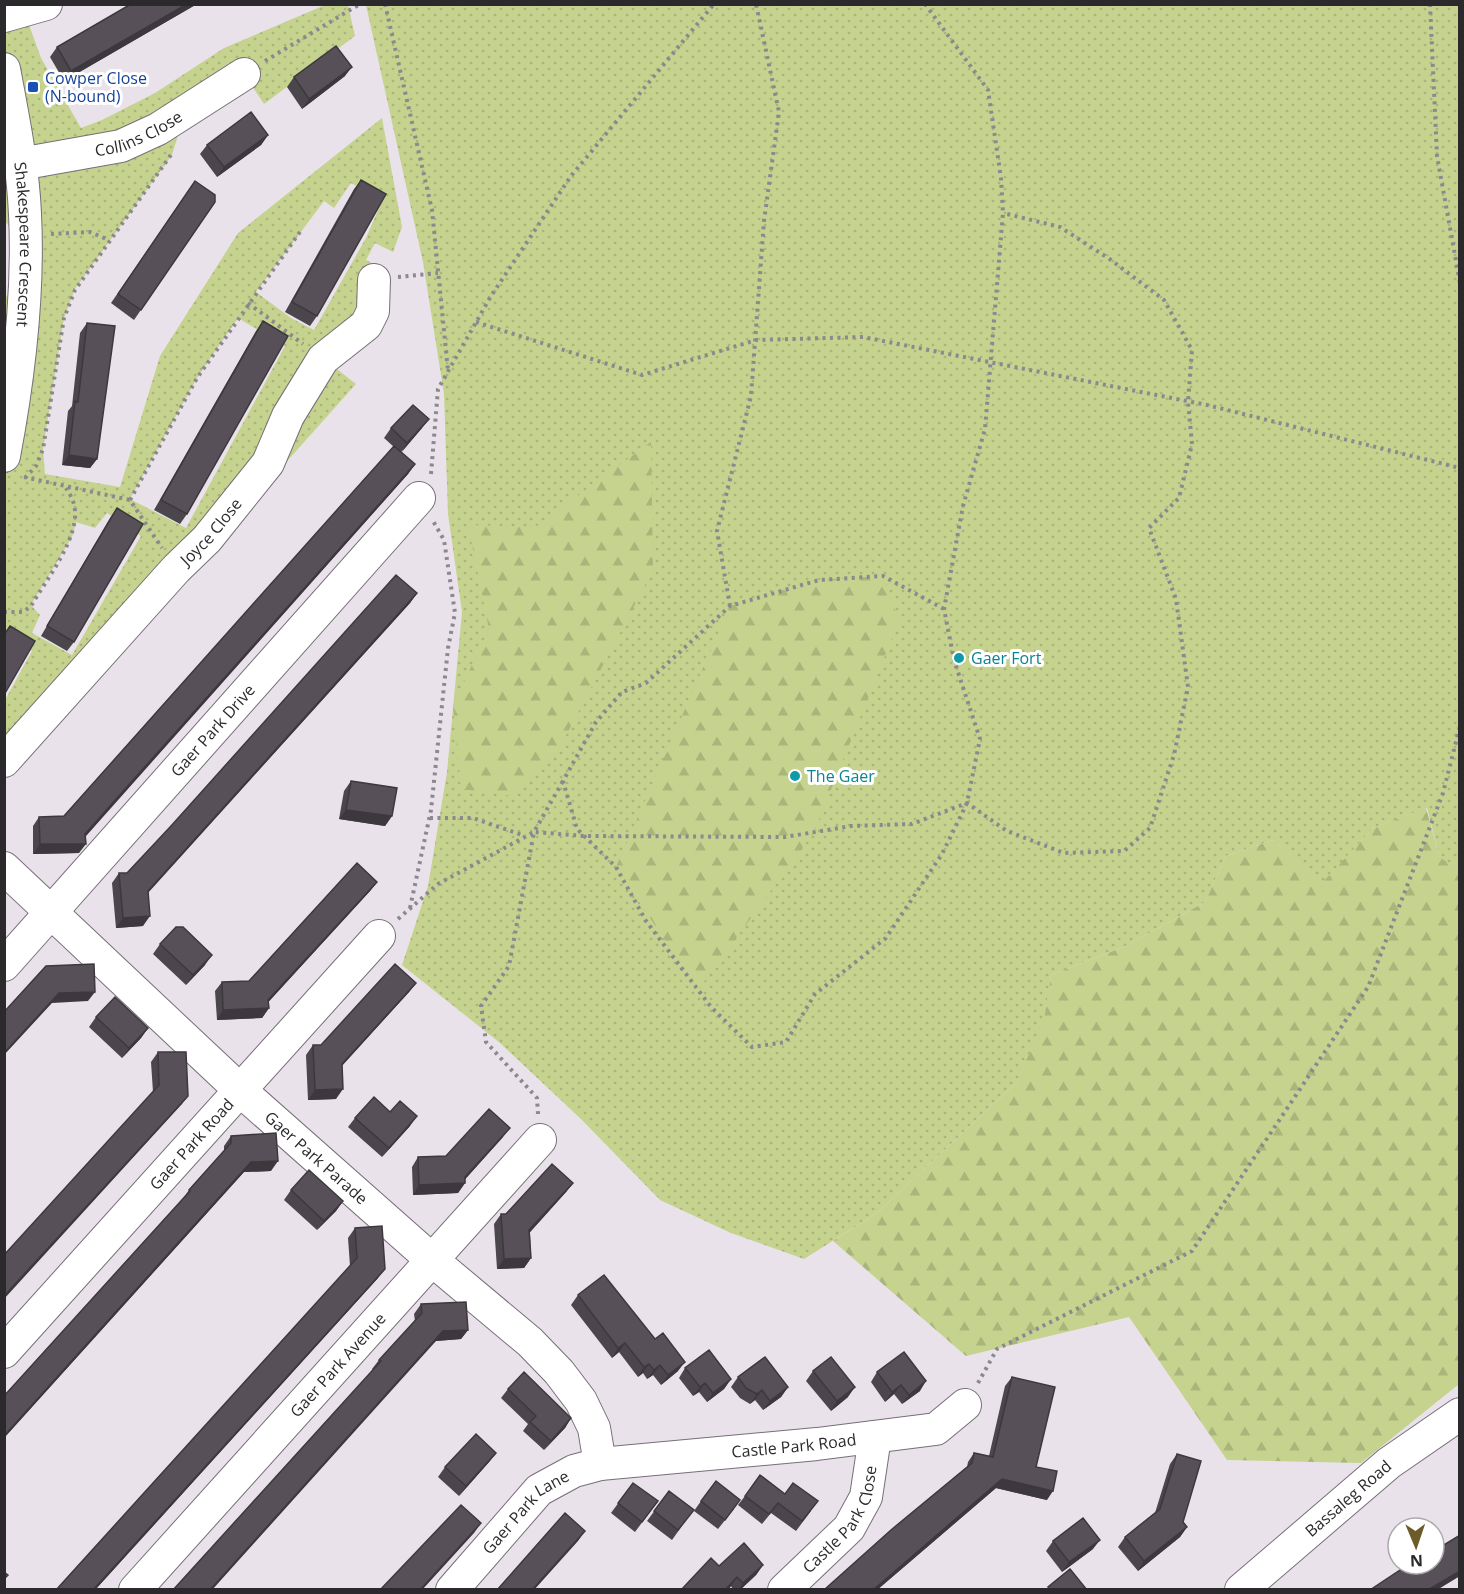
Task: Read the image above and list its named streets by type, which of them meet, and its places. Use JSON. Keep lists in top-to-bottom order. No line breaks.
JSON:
{"streets":{"street":["Collins Close","Shakespeare Crescent","Joyce Close","Gaer Park Drive","Gaer Park Road","Gaer Park Parade","Gaer Park Avenue","Castle Park Road","Bassaleg Road","Gaer Park Lane","Castle Park Close"]},"crossings":[["Collins Close","Shakespeare Crescent"],["Gaer Park Drive","Gaer Park Parade"],["Gaer Park Road","Gaer Park Parade"],["Gaer Park Parade","Gaer Park Avenue"],["Gaer Park Parade","Castle Park Road"],["Gaer Park Parade","Gaer Park Lane"],["Castle Park Road","Gaer Park Lane"],["Castle Park Road","Castle Park Close"]],"places":{"transit":["Cowper Close (N-bound)"],"other":["Gaer Fort","The Gaer"]},"north":"bottom"}
